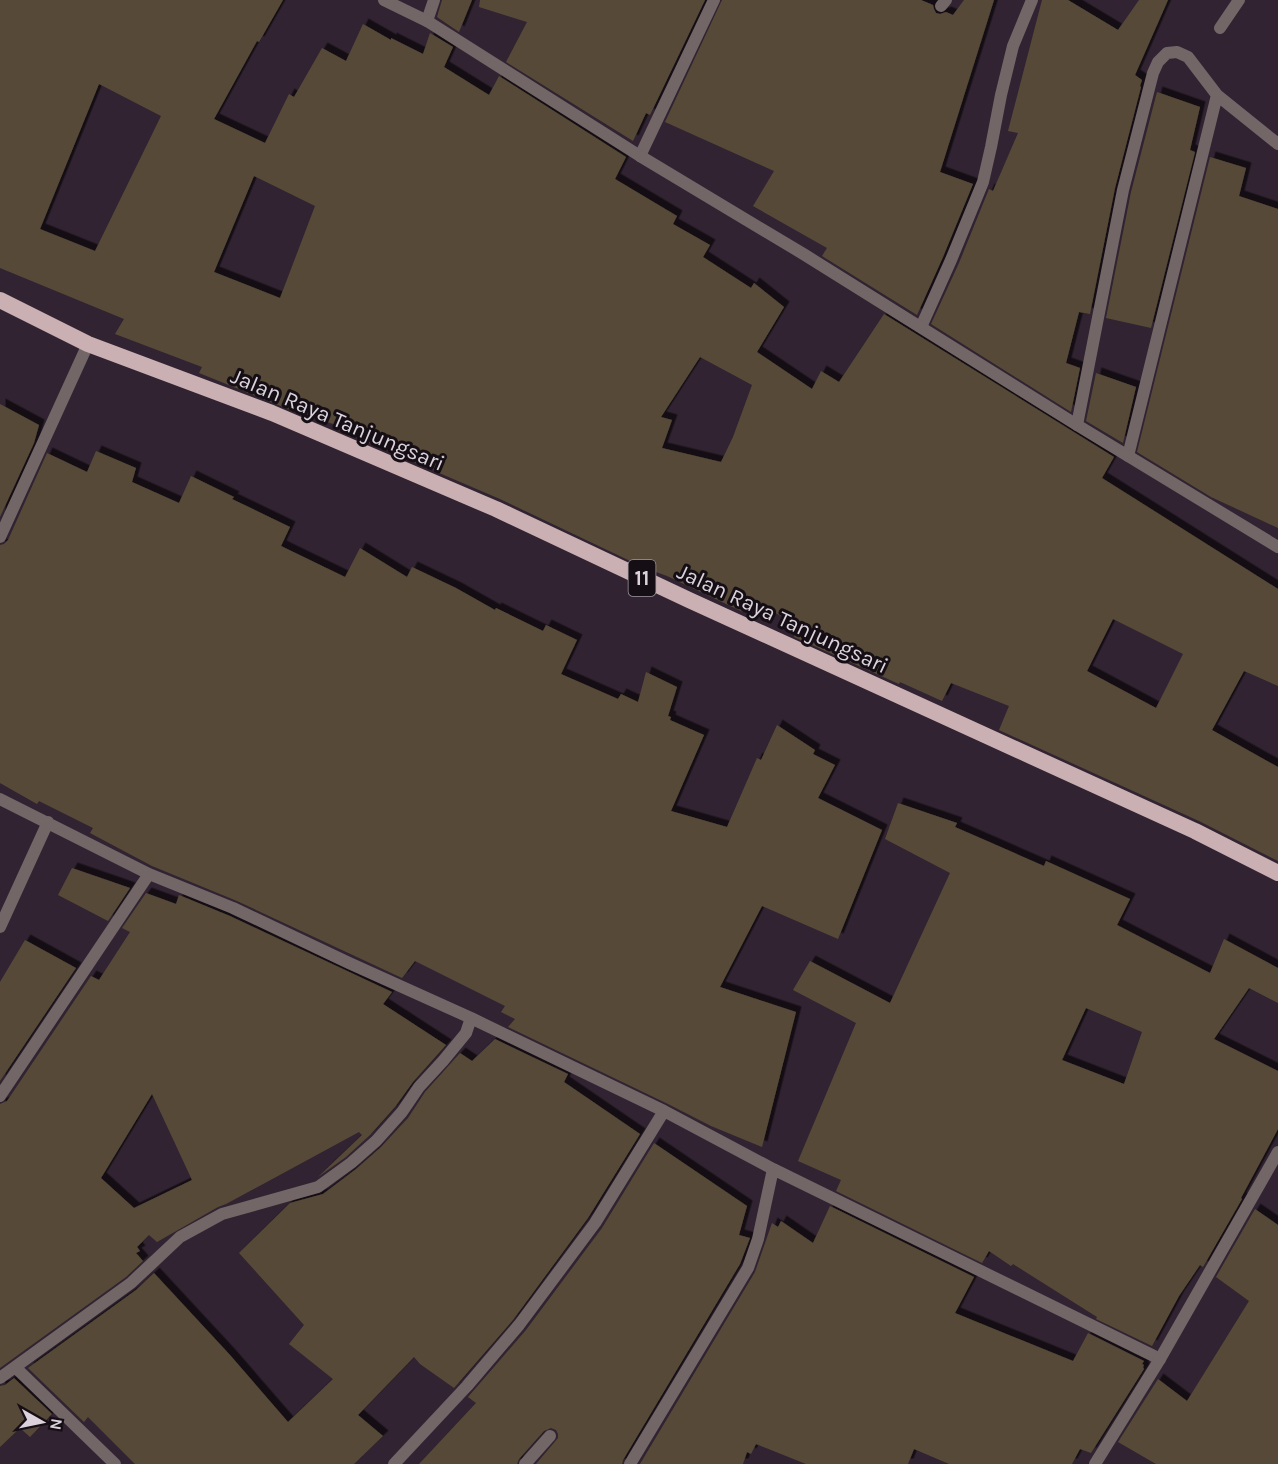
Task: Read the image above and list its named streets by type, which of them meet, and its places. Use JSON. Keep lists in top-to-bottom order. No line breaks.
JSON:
{"streets":{"highway":["Jalan Raya Tanjungsari","11"]},"north":"right"}
